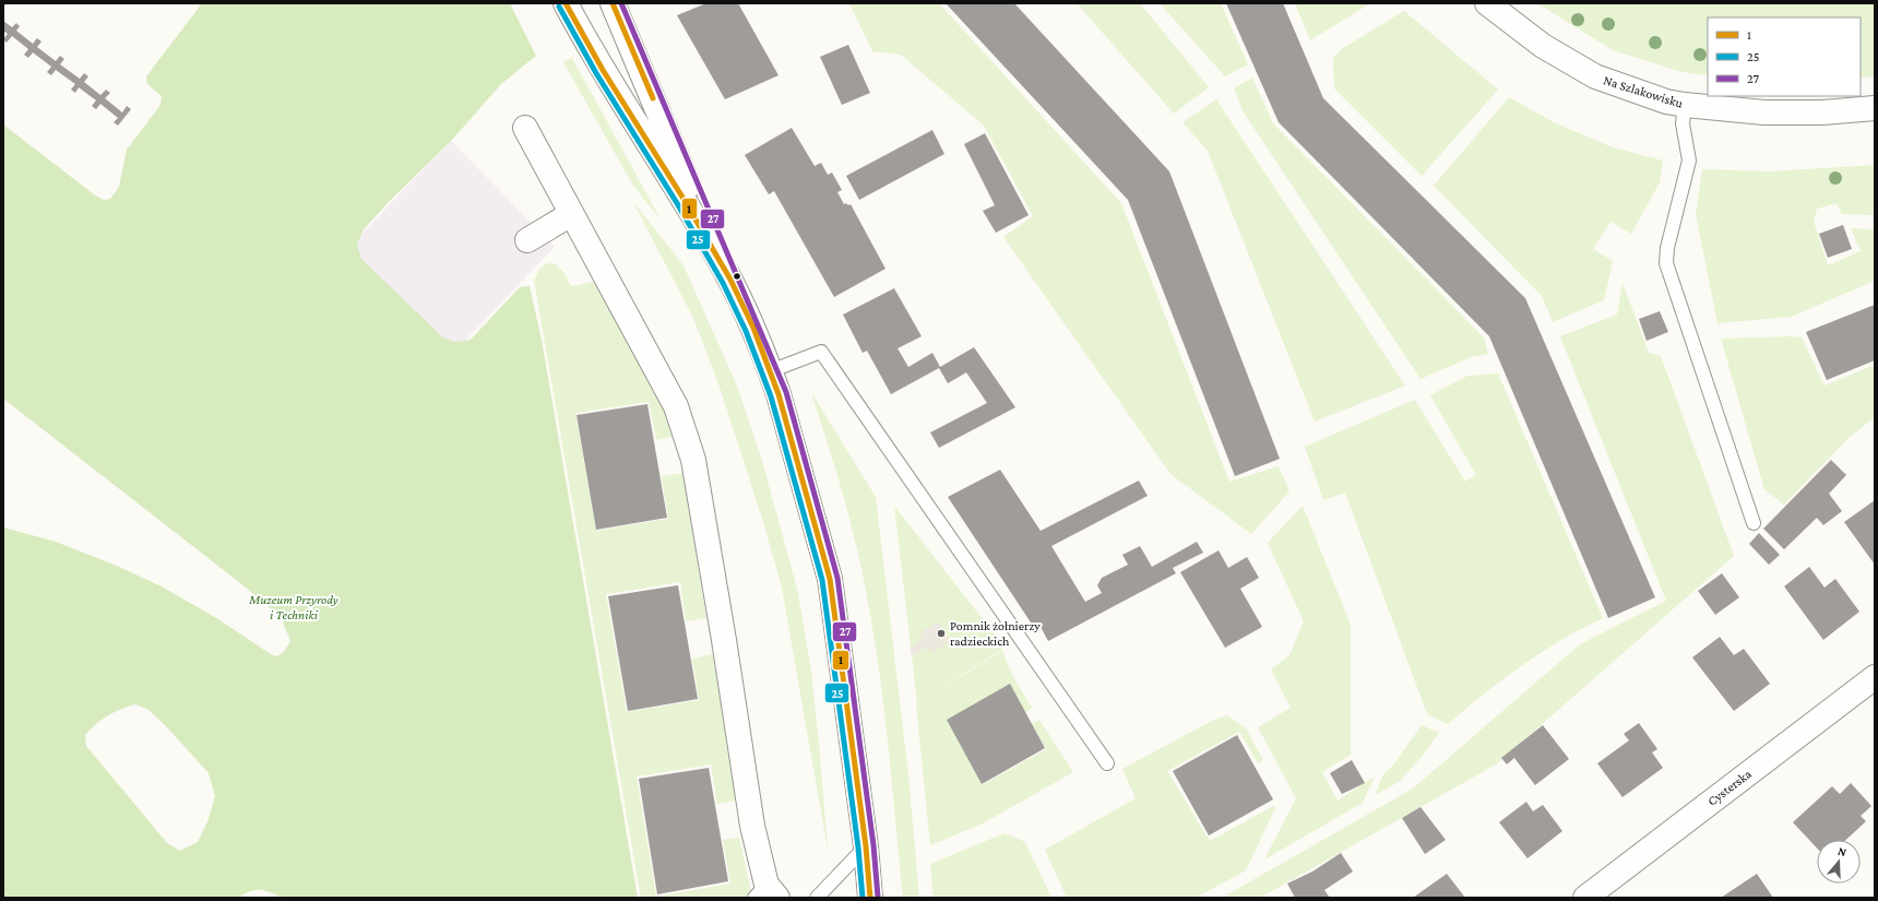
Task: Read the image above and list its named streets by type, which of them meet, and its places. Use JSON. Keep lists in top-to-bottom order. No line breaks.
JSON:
{"streets":{"street":["Na Szlakowisku","Cysterska"]},"parks":["Muzeum Przyrody i Techniki"],"places":["Pomnik żołnierzy radzieckich"],"lines":["transit line 1","transit line 27","transit line 25"],"legend":["1","25","27"],"north":"top"}
